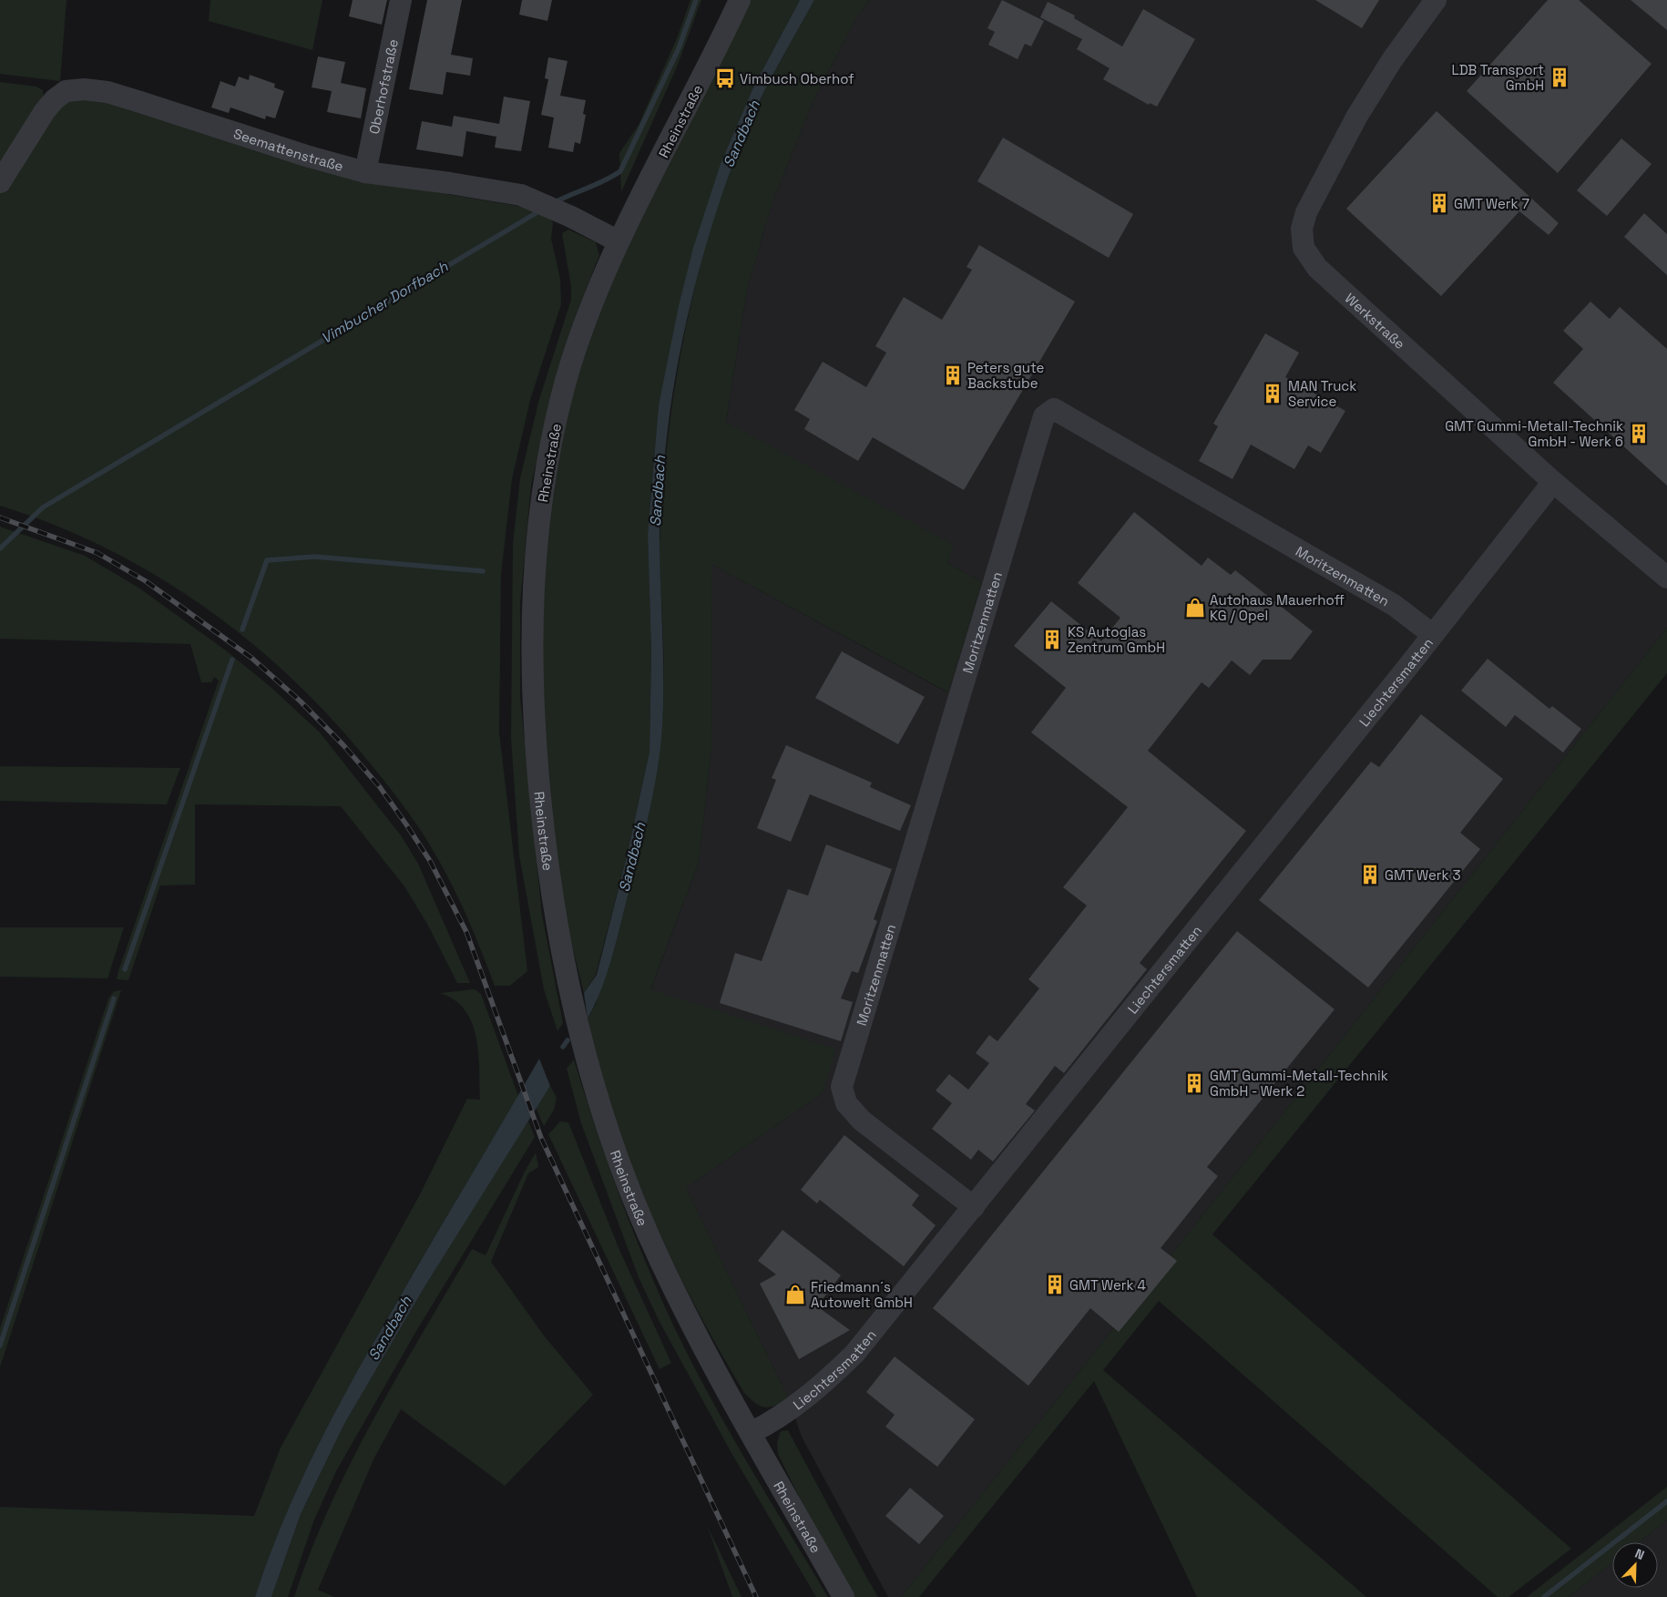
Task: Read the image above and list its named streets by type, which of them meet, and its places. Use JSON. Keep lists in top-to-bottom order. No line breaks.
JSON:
{"streets":{"street":["Oberhofstraße","Rheinstraße","Seemattenstraße","Werkstraße","Moritzenmatten","Liechtersmatten"]},"crossings":[["Oberhofstraße","Seemattenstraße"],["Rheinstraße","Seemattenstraße"],["Rheinstraße","Liechtersmatten"],["Werkstraße","Liechtersmatten"],["Moritzenmatten","Liechtersmatten"]],"water":["Sandbach","Vimbucher Dorfbach"],"places":{"building":["LDB Transport GmbH","GMT Werk 7","Peters gute Backstube","MAN Truck Service","GMT Gummi-Metall-Technik GmbH - Werk 6","KS Autoglas Zentrum GmbH","GMT Werk 3","GMT Gummi-Metall-Technik GmbH - Werk 2","GMT Werk 4"],"bus stop":["Vimbuch Oberhof"],"shop":["Autohaus Mauerhoff KG / Opel","Friedmann´s Autowelt GmbH"]},"north":"top right"}
